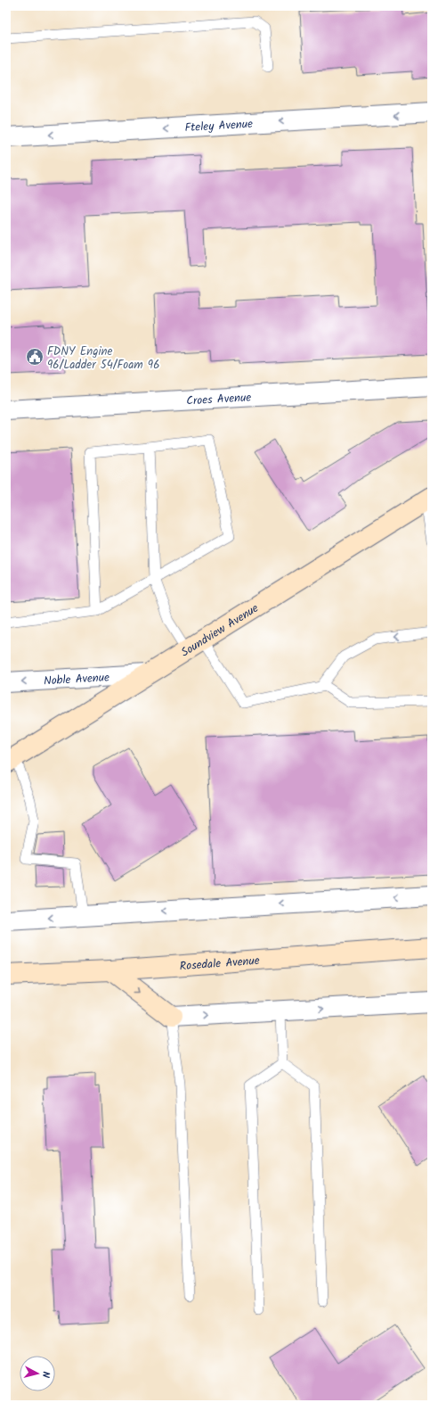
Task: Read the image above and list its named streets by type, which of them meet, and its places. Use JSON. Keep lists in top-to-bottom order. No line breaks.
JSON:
{"streets":{"main road":["Soundview Avenue","Rosedale Avenue"],"street":["Fteley Avenue","Croes Avenue","Noble Avenue"]},"crossings":[["Soundview Avenue","Noble Avenue"]],"one_way":["Fteley Avenue","Noble Avenue"],"places":{"public building":["FDNY Engine 96/Ladder 54/Foam 96"]},"north":"right"}
